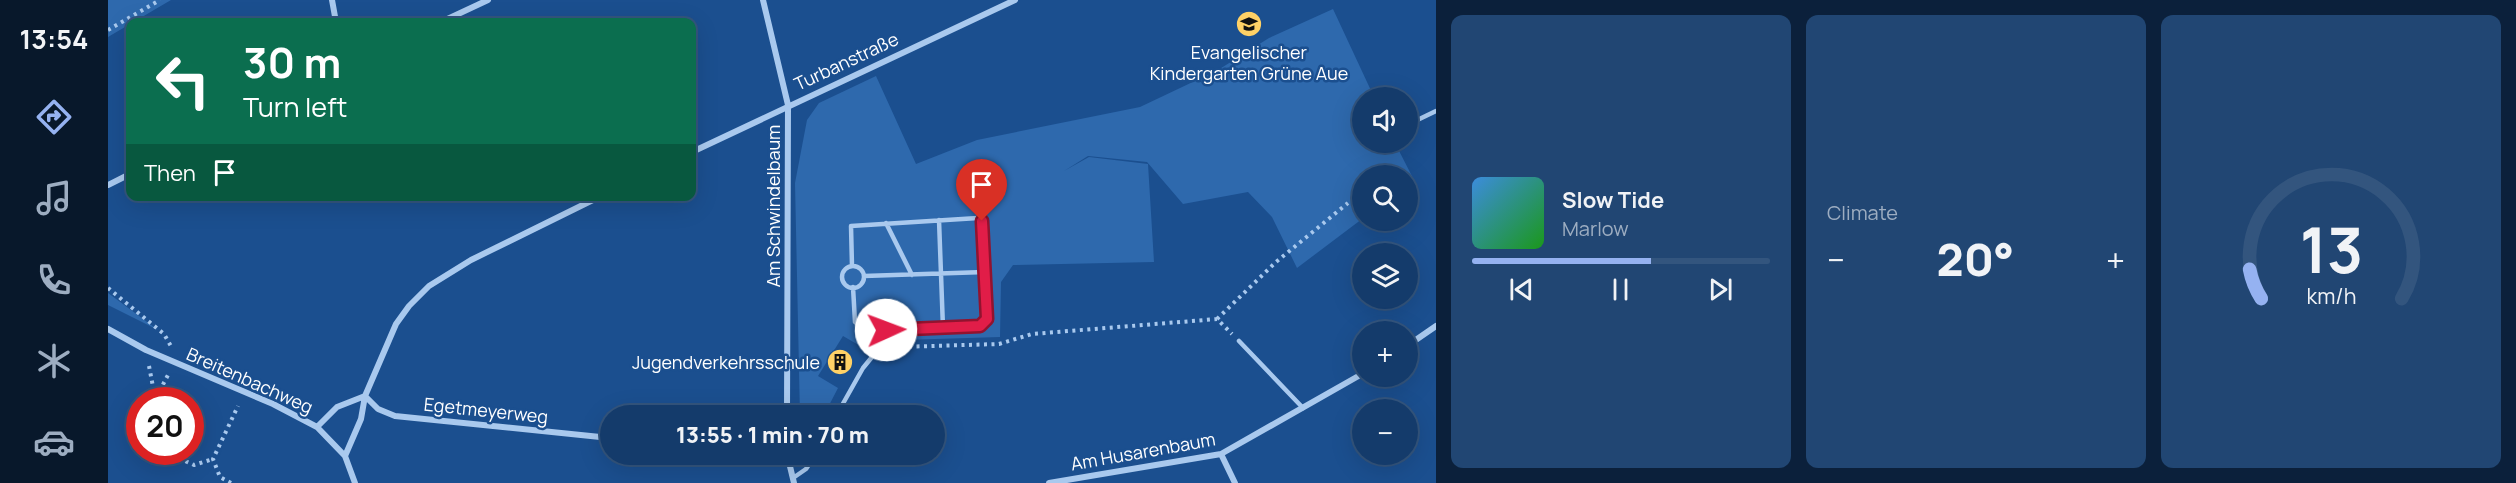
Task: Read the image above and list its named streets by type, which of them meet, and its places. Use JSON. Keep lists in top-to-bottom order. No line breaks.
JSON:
{"streets":{"street":["Turbanstraße","Am Schwindelbaum","Breitenbachweg","Egetmeyerweg","Am Husarenbaum"]},"crossings":[["Turbanstraße","Am Schwindelbaum"]],"places":{"school or university":["Evangelischer Kindergarten Grüne Aue"],"building":["Jugendverkehrsschule"]},"page":{"tabs":"13:54","tile":"Climate","turn":["30 m","Turn left"],"map_buttons":["+","−"],"then":"Then","song":["Slow Tide","Marlow"],"heat":["−","20°","+"],"limit":"20","trip":"13:55 · 1 min · 70 m","gauge":["13","km/h"]}}
